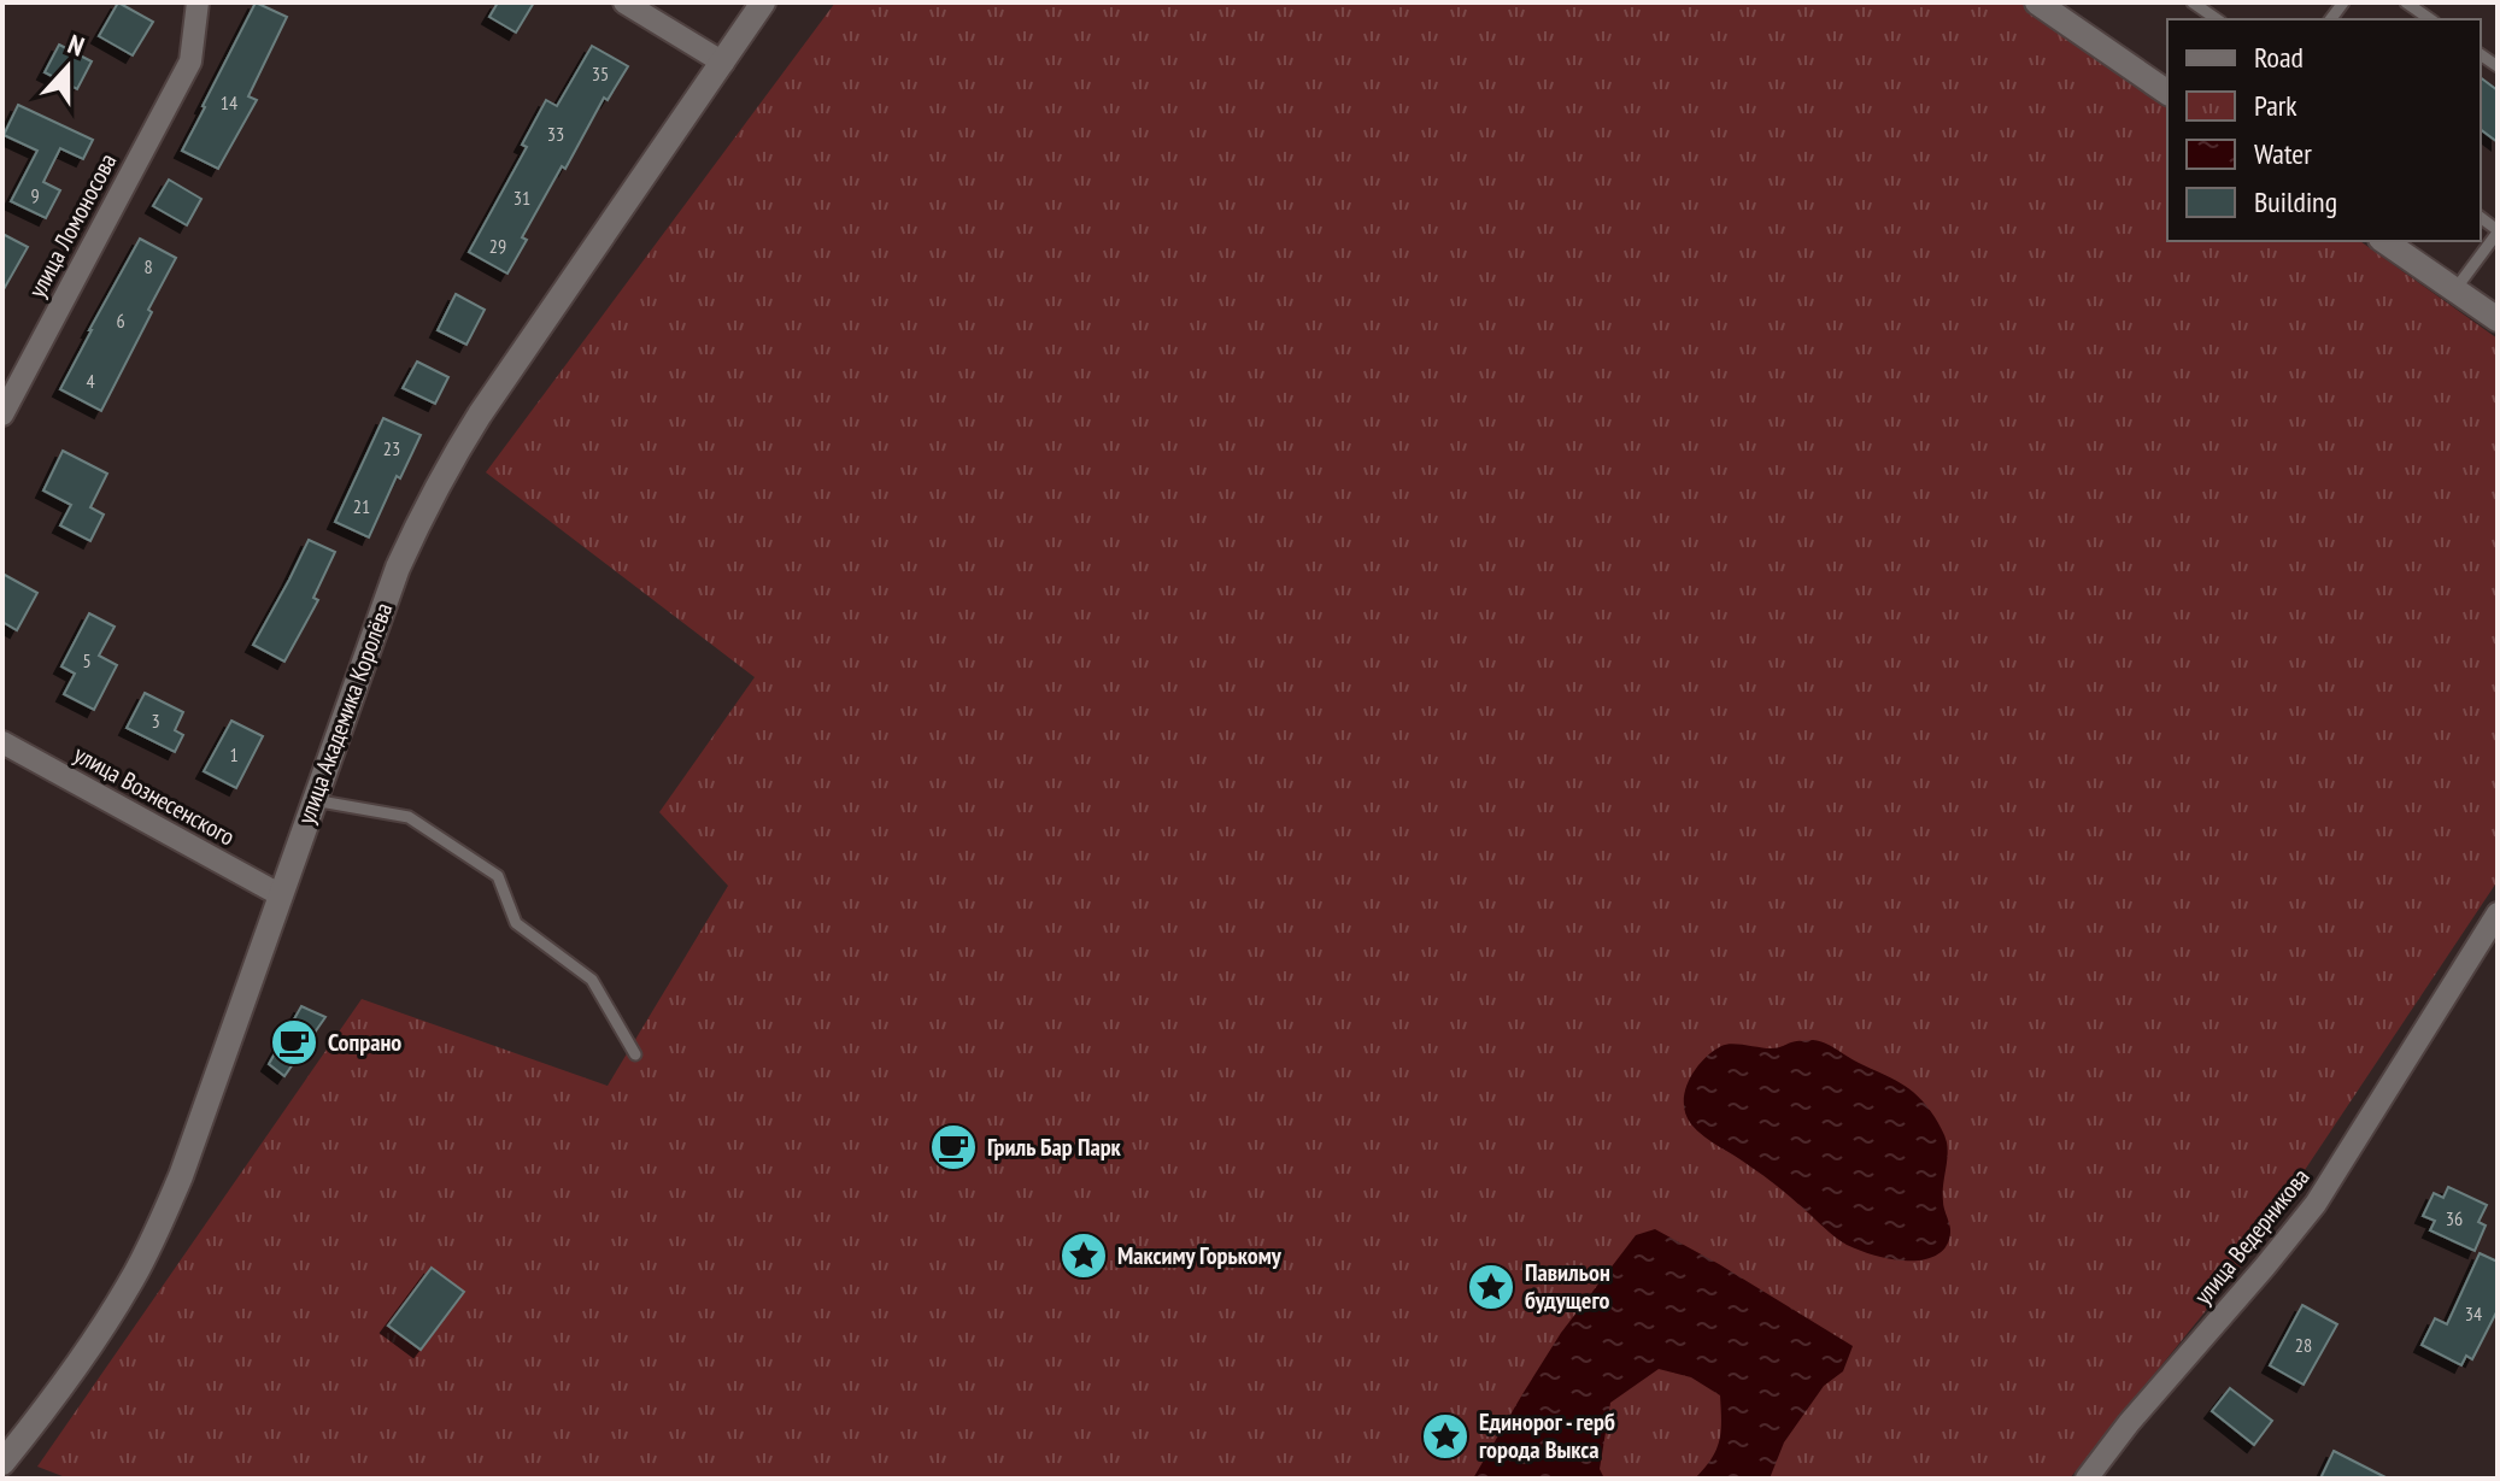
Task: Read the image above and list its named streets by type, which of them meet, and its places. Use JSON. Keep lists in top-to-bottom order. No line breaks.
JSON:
{"streets":{"street":["улица Ломоносова","улица Академика Королёва","улица Вознесенского","улица Ведерникова"]},"crossings":[["улица Академика Королёва","улица Вознесенского"]],"places":{"cafe":["Сопрано","Гриль Бар Парк"],"place":["Максиму Горькому","Павильон будущего","Единорог - герб города Выкса"]},"house_numbers":["35","14","33","9","31","29","8","6","4","23","21","5","3","1","36","34","28"],"legend":["Road","Park","Water","Building"],"north":"top"}
